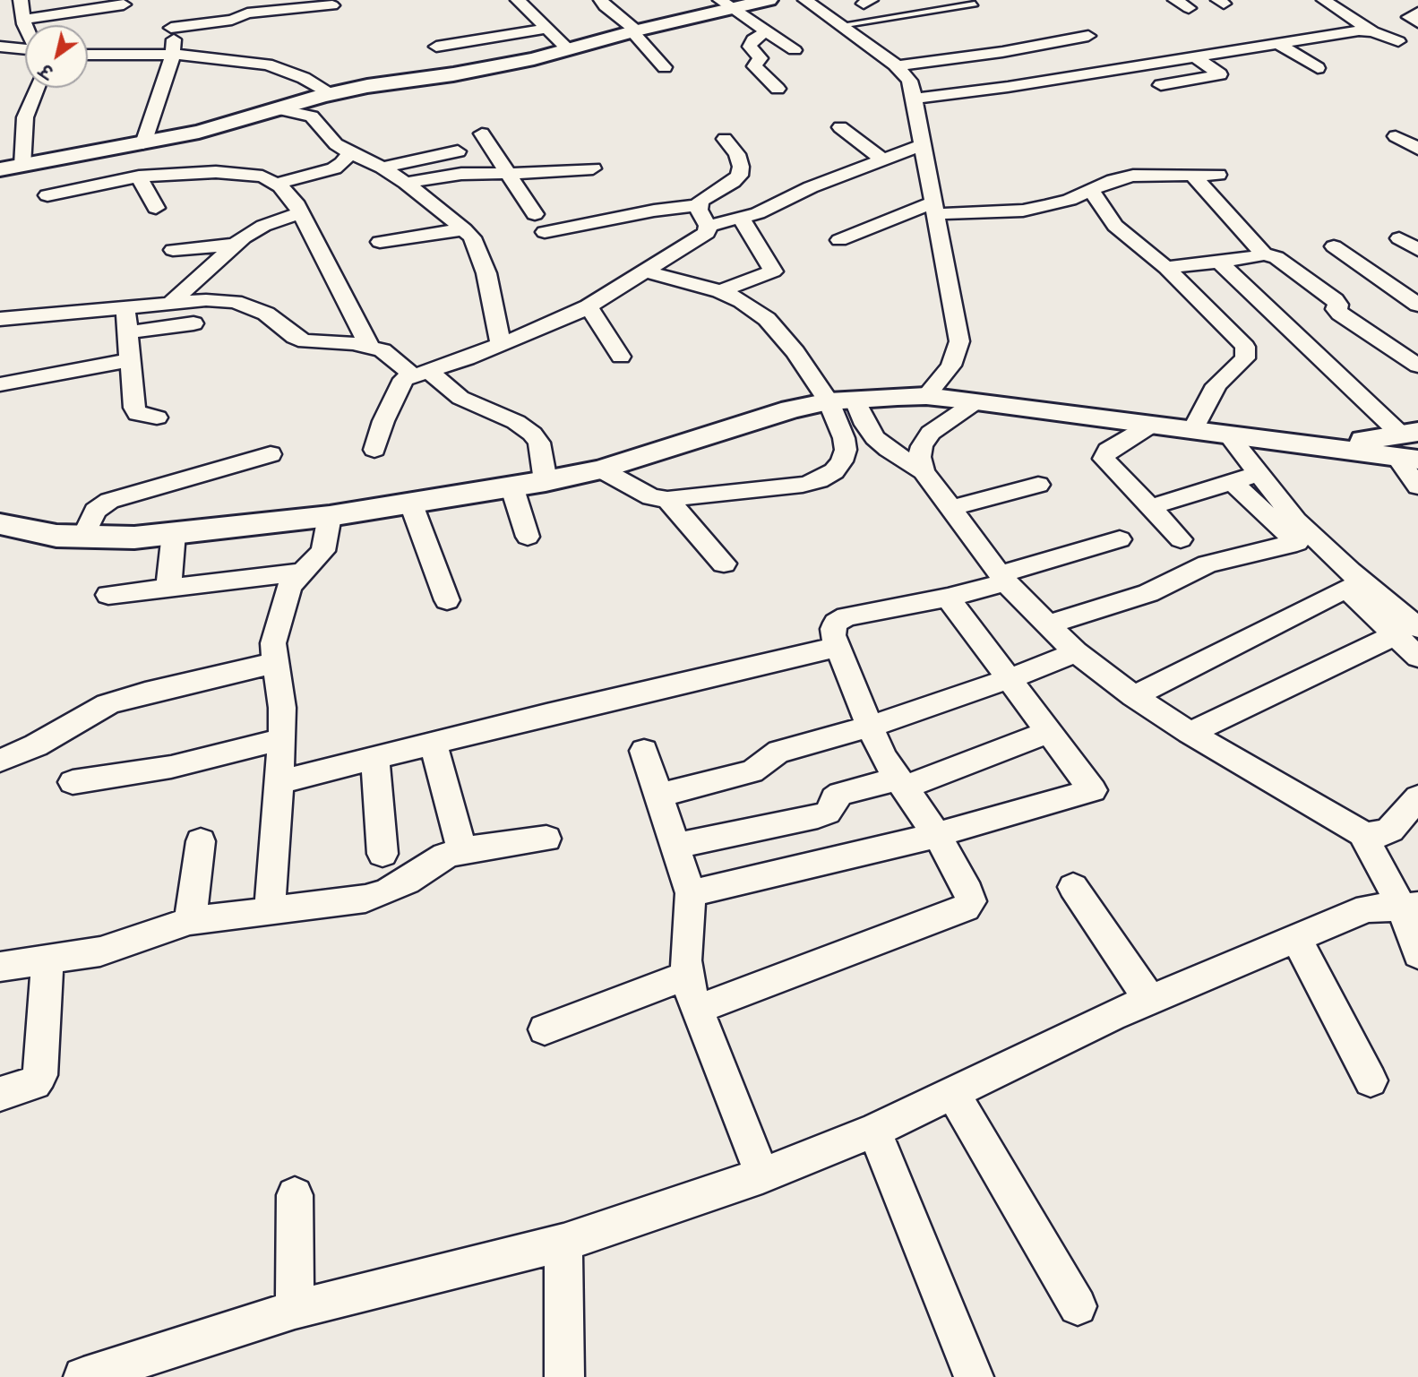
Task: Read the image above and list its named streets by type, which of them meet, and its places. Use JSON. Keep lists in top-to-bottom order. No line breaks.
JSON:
{"north":"bottom left"}
